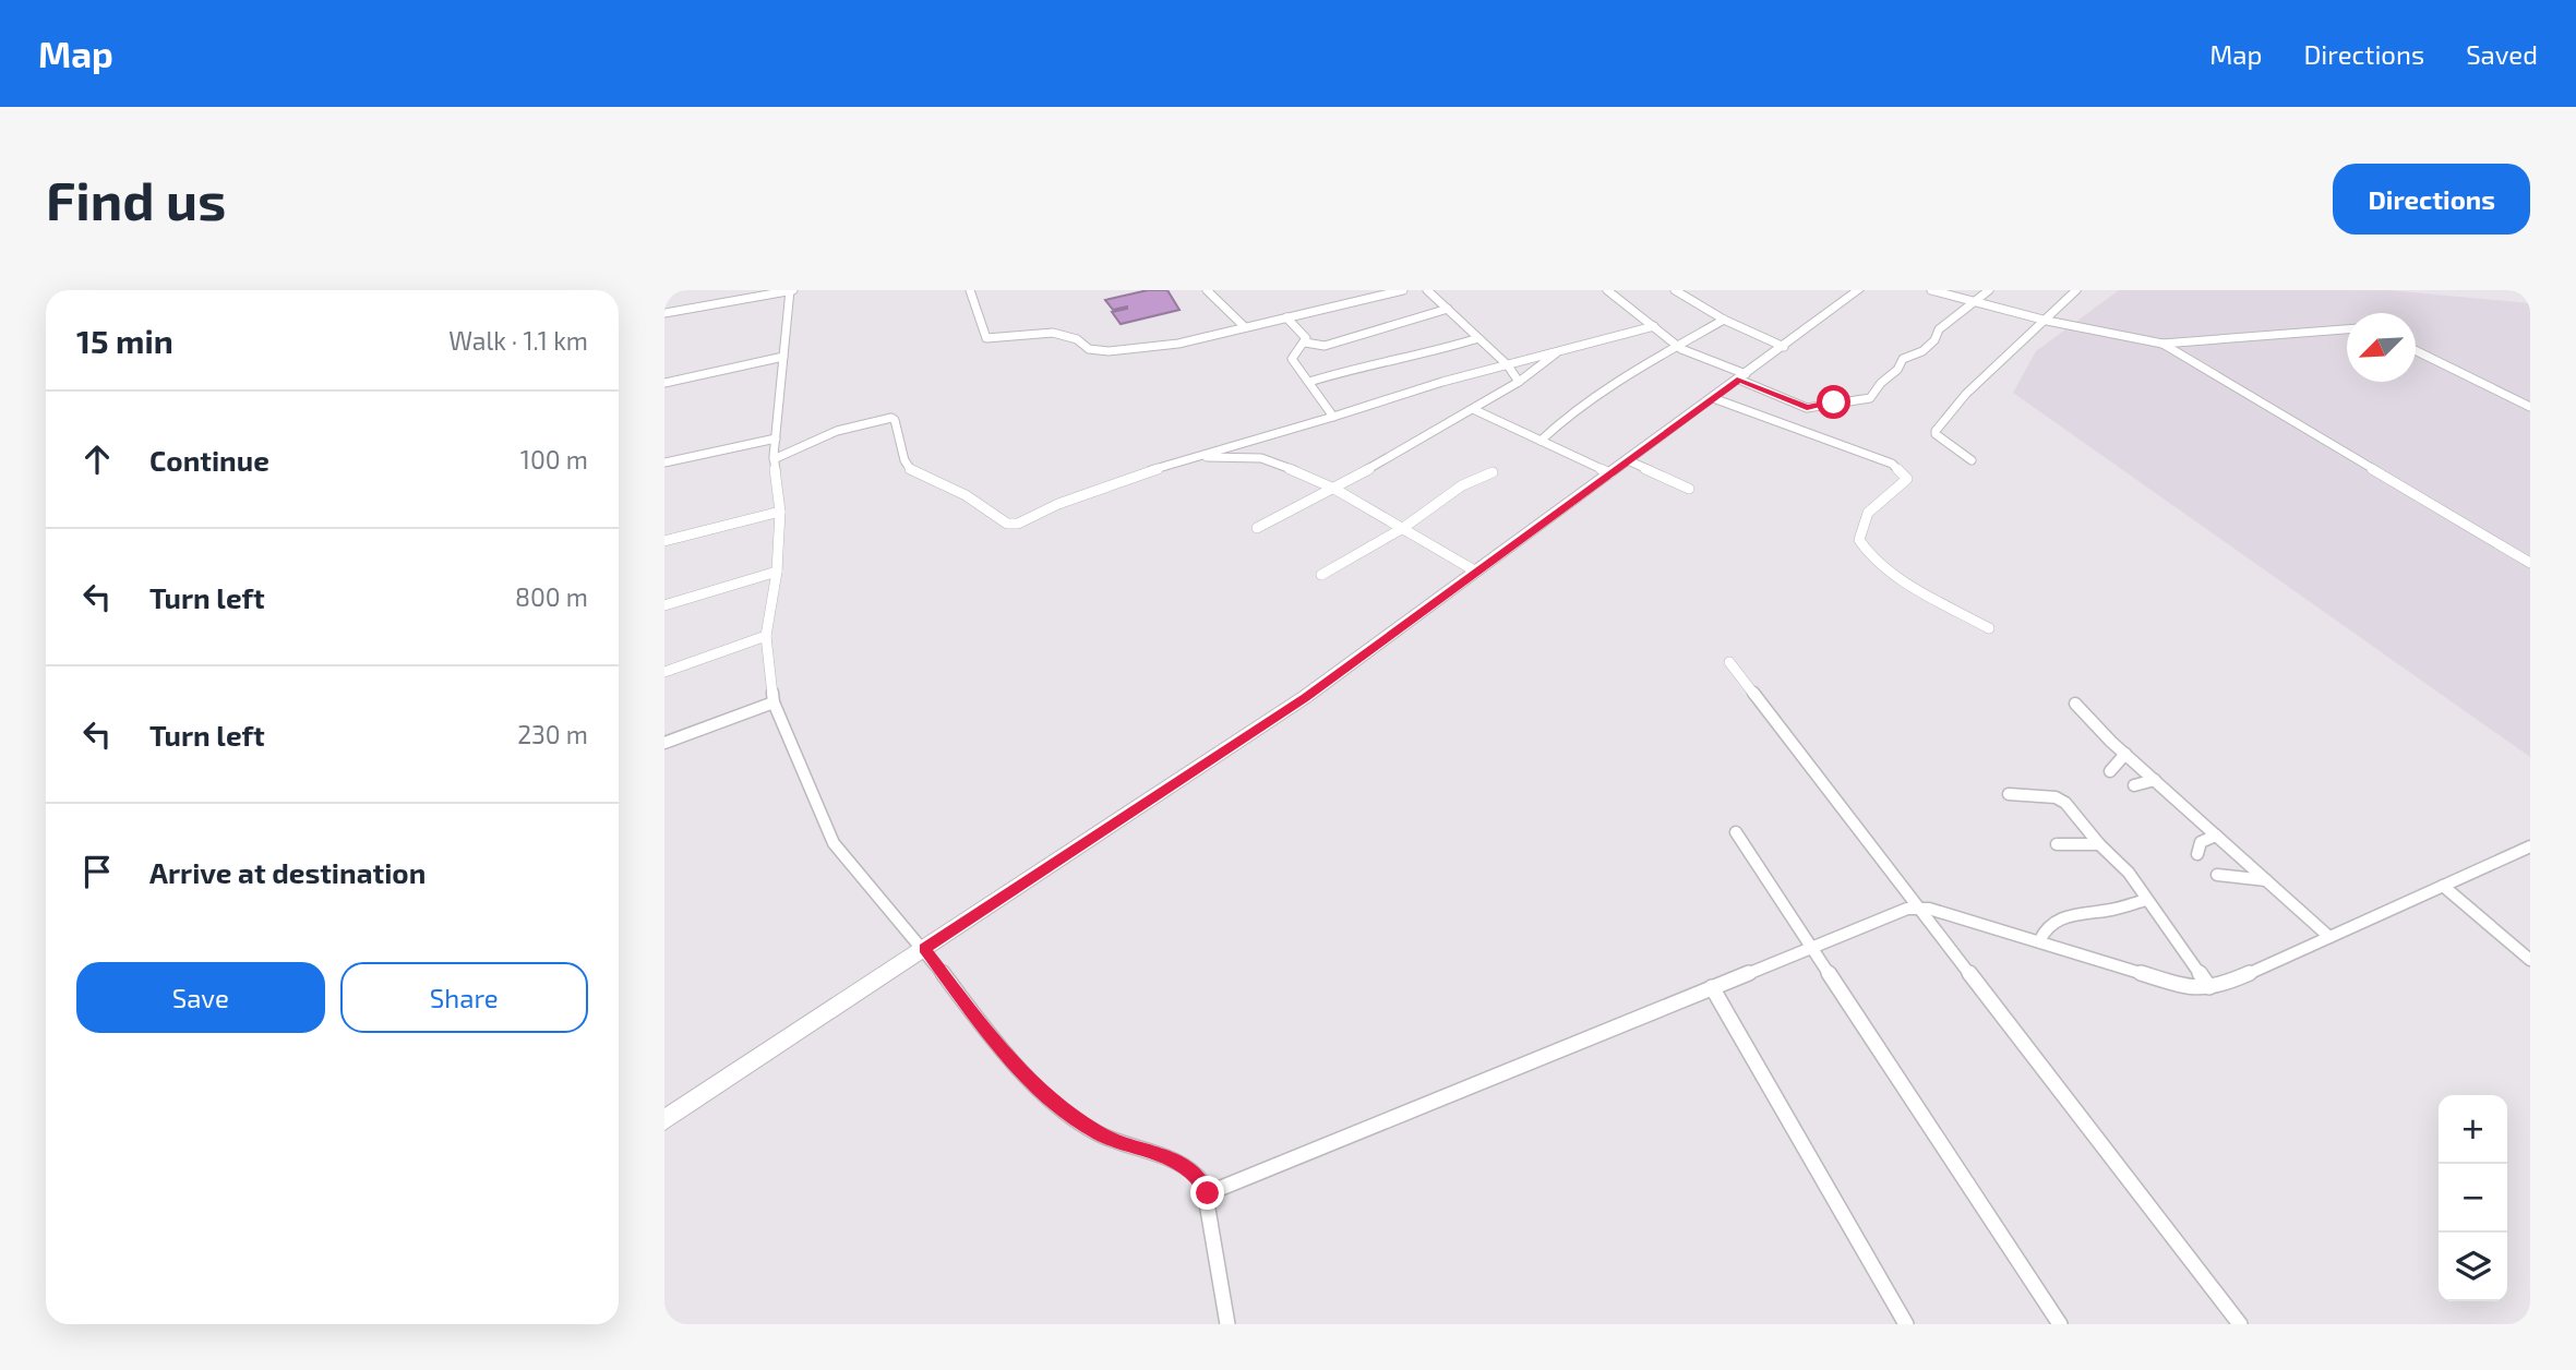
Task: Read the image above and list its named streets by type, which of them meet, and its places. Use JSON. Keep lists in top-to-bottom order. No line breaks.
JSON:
{"north":"bottom left","page":{"header":"Map","nav":["Map","Directions","Saved"],"buttons":["Directions",["Save","Share"]],"title":"Find us","heading":["15 min","Walk · 1.1 km"],"list":[["Continue","100 m"],["Turn left","800 m"],["Turn left","230 m"],"Arrive at destination"],"map_buttons":["+","−"]}}
